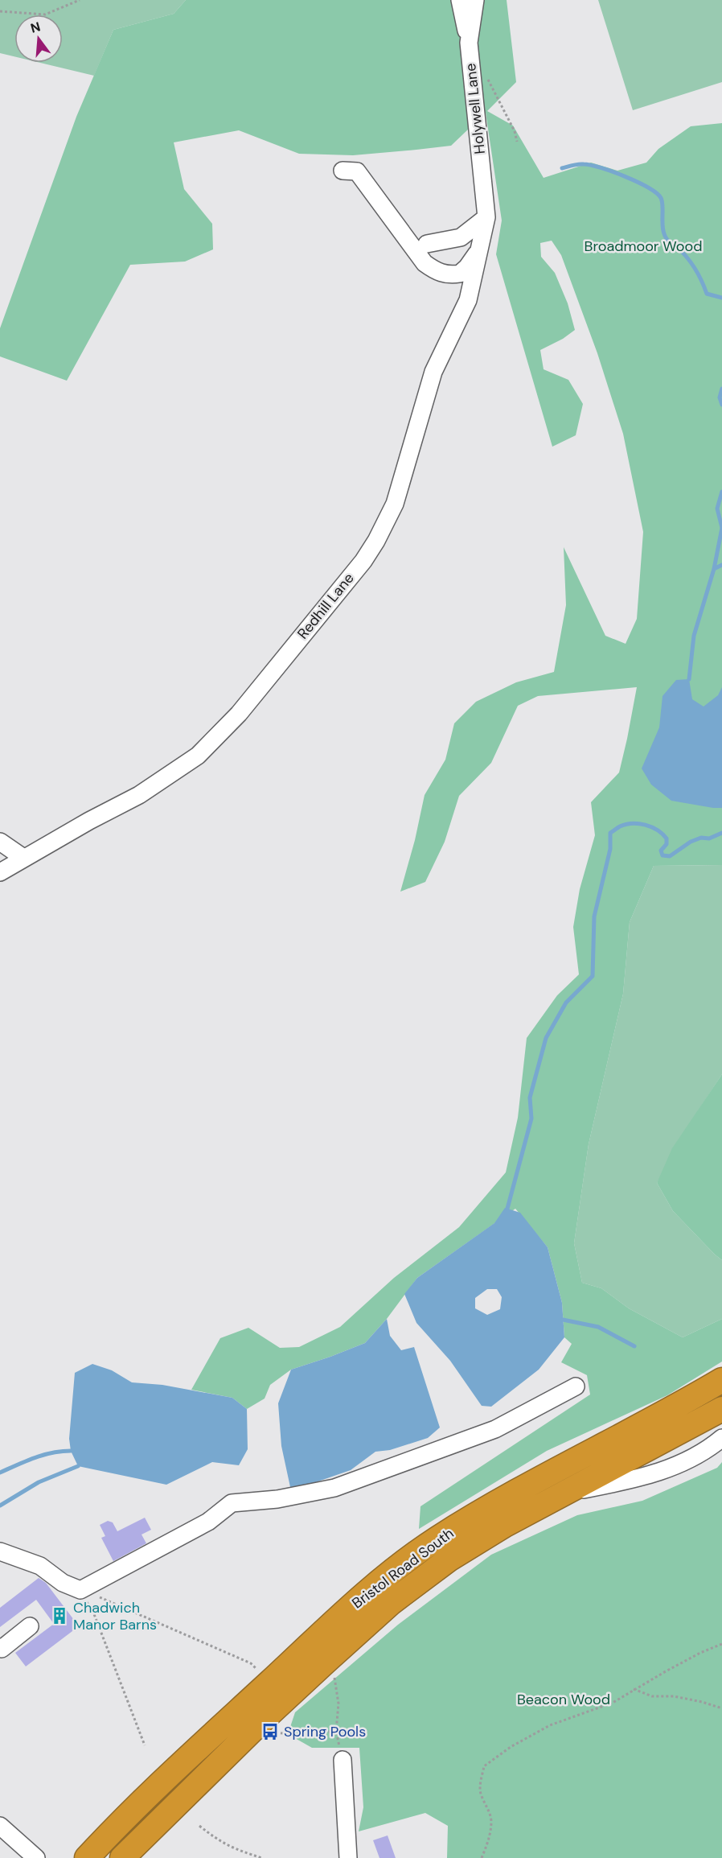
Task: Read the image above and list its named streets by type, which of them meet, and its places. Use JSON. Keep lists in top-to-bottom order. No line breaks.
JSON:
{"streets":{"highway":["Bristol Road South"],"street":["Holywell Lane","Redhill Lane"]},"crossings":[["Holywell Lane","Redhill Lane"]],"parks":["Broadmoor Wood","Beacon Wood"],"places":{"building":["Chadwich Manor Barns"],"bus stop":["Spring Pools"]},"north":"top"}
